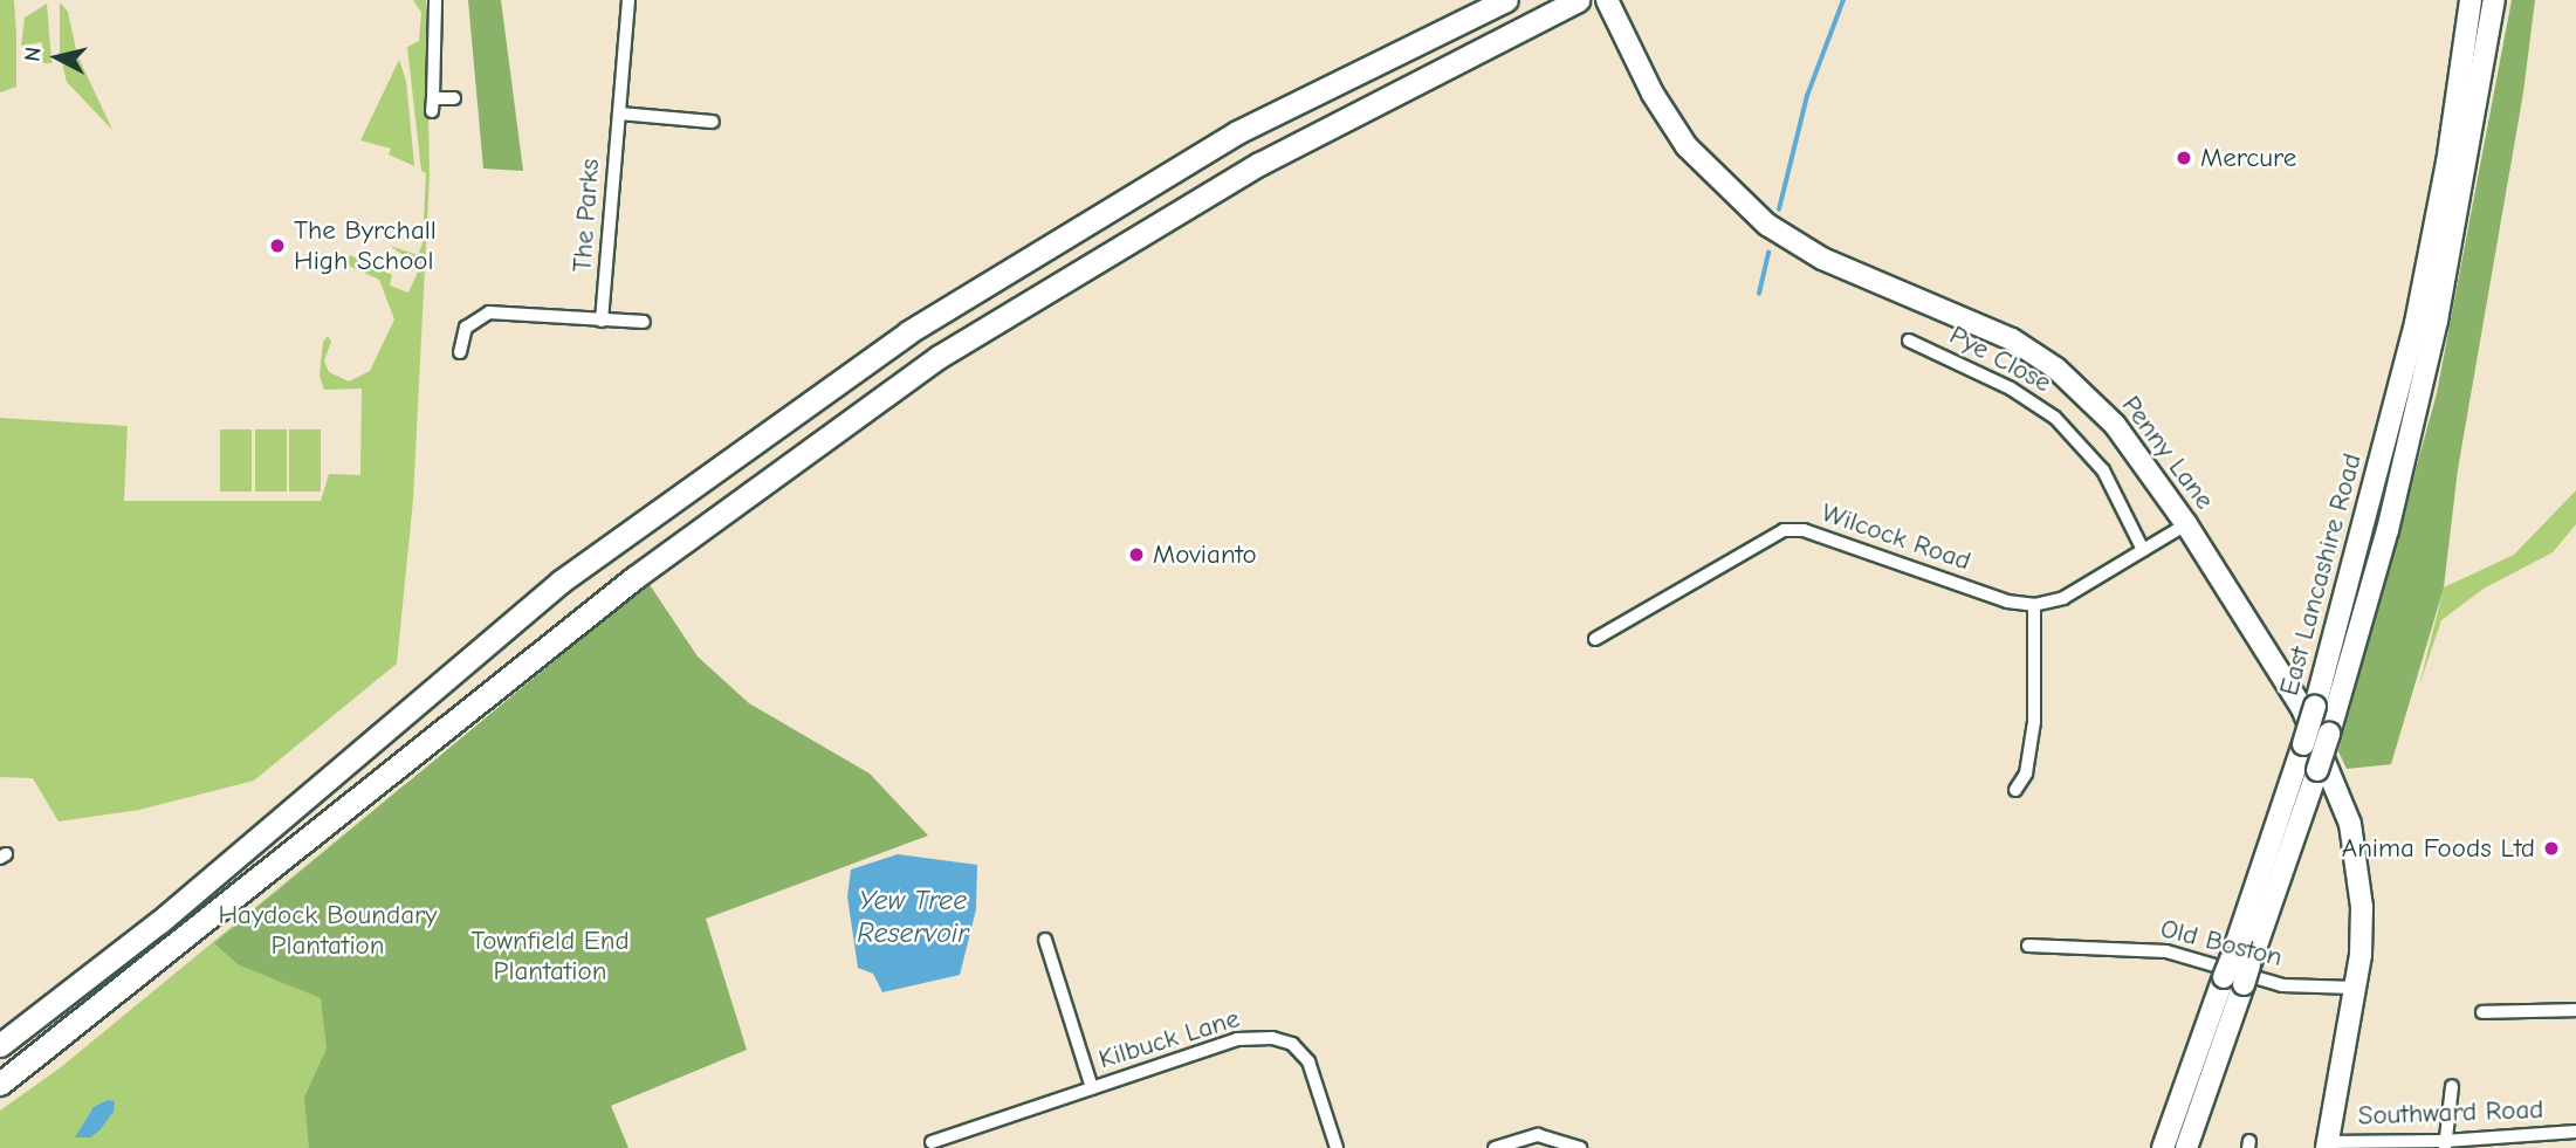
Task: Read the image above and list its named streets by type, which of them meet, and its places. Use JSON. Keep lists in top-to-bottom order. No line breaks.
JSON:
{"streets":{"main road":["Penny Lane","East Lancashire Road"],"street":["The Parks","Pye Close","Wilcock Road","Old Boston","Kilbuck Lane","Southward Road"]},"crossings":[["Pye Close","Wilcock Road"],["Penny Lane","Wilcock Road"],["Penny Lane","Old Boston"],["Penny Lane","Southward Road"]],"water":["Yew Tree Reservoir"],"parks":["Haydock Boundary Plantation","Townfield End Plantation"],"places":["Mercure","The Byrchall High School","Movianto","Anima Foods Ltd"],"north":"left"}
